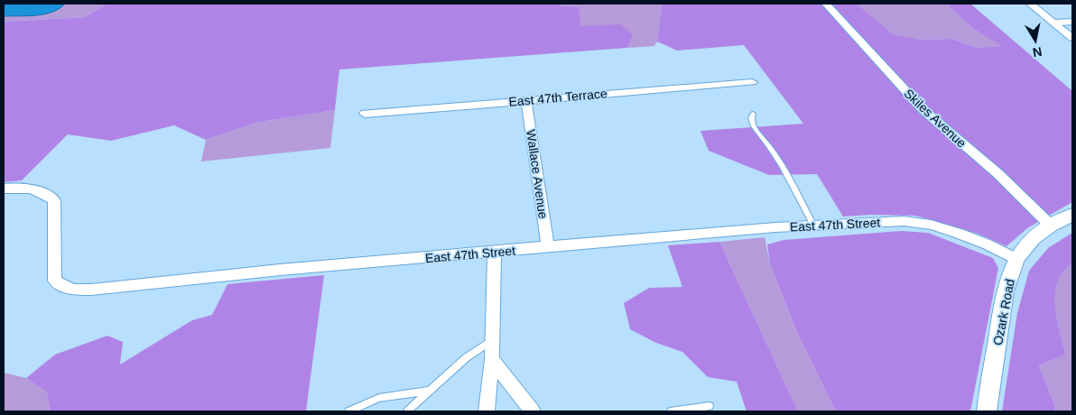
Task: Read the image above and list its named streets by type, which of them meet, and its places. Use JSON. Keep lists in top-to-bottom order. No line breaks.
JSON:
{"streets":{"street":["East 47th Terrace","Skiles Avenue","Wallace Avenue","East 47th Street","Ozark Road"]},"crossings":[["East 47th Terrace","Wallace Avenue"],["Skiles Avenue","Ozark Road"],["Wallace Avenue","East 47th Street"],["East 47th Street","Ozark Road"]],"north":"bottom"}
